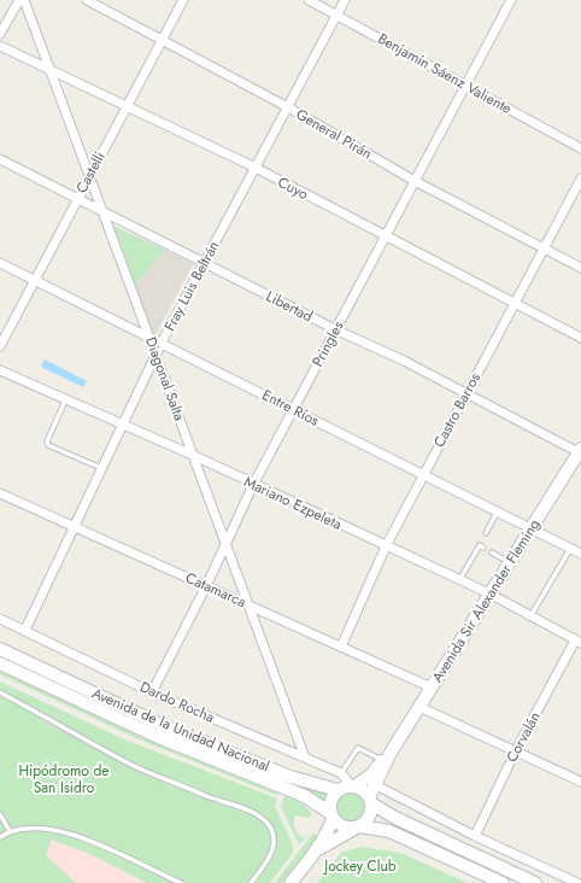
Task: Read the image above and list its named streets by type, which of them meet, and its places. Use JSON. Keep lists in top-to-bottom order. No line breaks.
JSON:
{"streets":{"main road":["Avenida Sir Alexander Fleming","Avenida de la Unidad Nacional"],"street":["Benjamín Sáenz Valiente","General Pirán","Castelli","Cuyo","Fray Luis Beltrán","Libertad","Pringles","Diagonal Salta","Entre Ríos","Castro Barros","Mariano Ezpeleta","Catamarca","Dardo Rocha","Corvalán"]},"crossings":[["Benjamín Sáenz Valiente","Fray Luis Beltrán"],["Benjamín Sáenz Valiente","Pringles"],["General Pirán","Castelli"],["General Pirán","Fray Luis Beltrán"],["General Pirán","Pringles"],["General Pirán","Castro Barros"],["Castelli","Cuyo"],["Castelli","Libertad"],["Castelli","Diagonal Salta"],["Castelli","Entre Ríos"],["Cuyo","Fray Luis Beltrán"],["Cuyo","Pringles"],["Cuyo","Diagonal Salta"],["Cuyo","Castro Barros"],["Fray Luis Beltrán","Libertad"],["Fray Luis Beltrán","Diagonal Salta"],["Fray Luis Beltrán","Entre Ríos"],["Fray Luis Beltrán","Mariano Ezpeleta"],["Fray Luis Beltrán","Catamarca"],["Fray Luis Beltrán","Dardo Rocha"],["Libertad","Pringles"],["Libertad","Diagonal Salta"],["Libertad","Castro Barros"],["Libertad","Avenida Sir Alexander Fleming"],["Pringles","Diagonal Salta"],["Pringles","Entre Ríos"],["Pringles","Mariano Ezpeleta"],["Pringles","Catamarca"],["Pringles","Dardo Rocha"],["Diagonal Salta","Entre Ríos"],["Diagonal Salta","Mariano Ezpeleta"],["Diagonal Salta","Catamarca"],["Diagonal Salta","Dardo Rocha"],["Entre Ríos","Castro Barros"],["Entre Ríos","Avenida Sir Alexander Fleming"],["Castro Barros","Mariano Ezpeleta"],["Castro Barros","Catamarca"],["Mariano Ezpeleta","Avenida Sir Alexander Fleming"],["Mariano Ezpeleta","Corvalán"],["Catamarca","Avenida Sir Alexander Fleming"],["Avenida Sir Alexander Fleming","Dardo Rocha"],["Avenida Sir Alexander Fleming","Avenida de la Unidad Nacional"],["Dardo Rocha","Avenida de la Unidad Nacional"]],"parks":["Hipódromo de San Isidro","Jockey Club"]}
